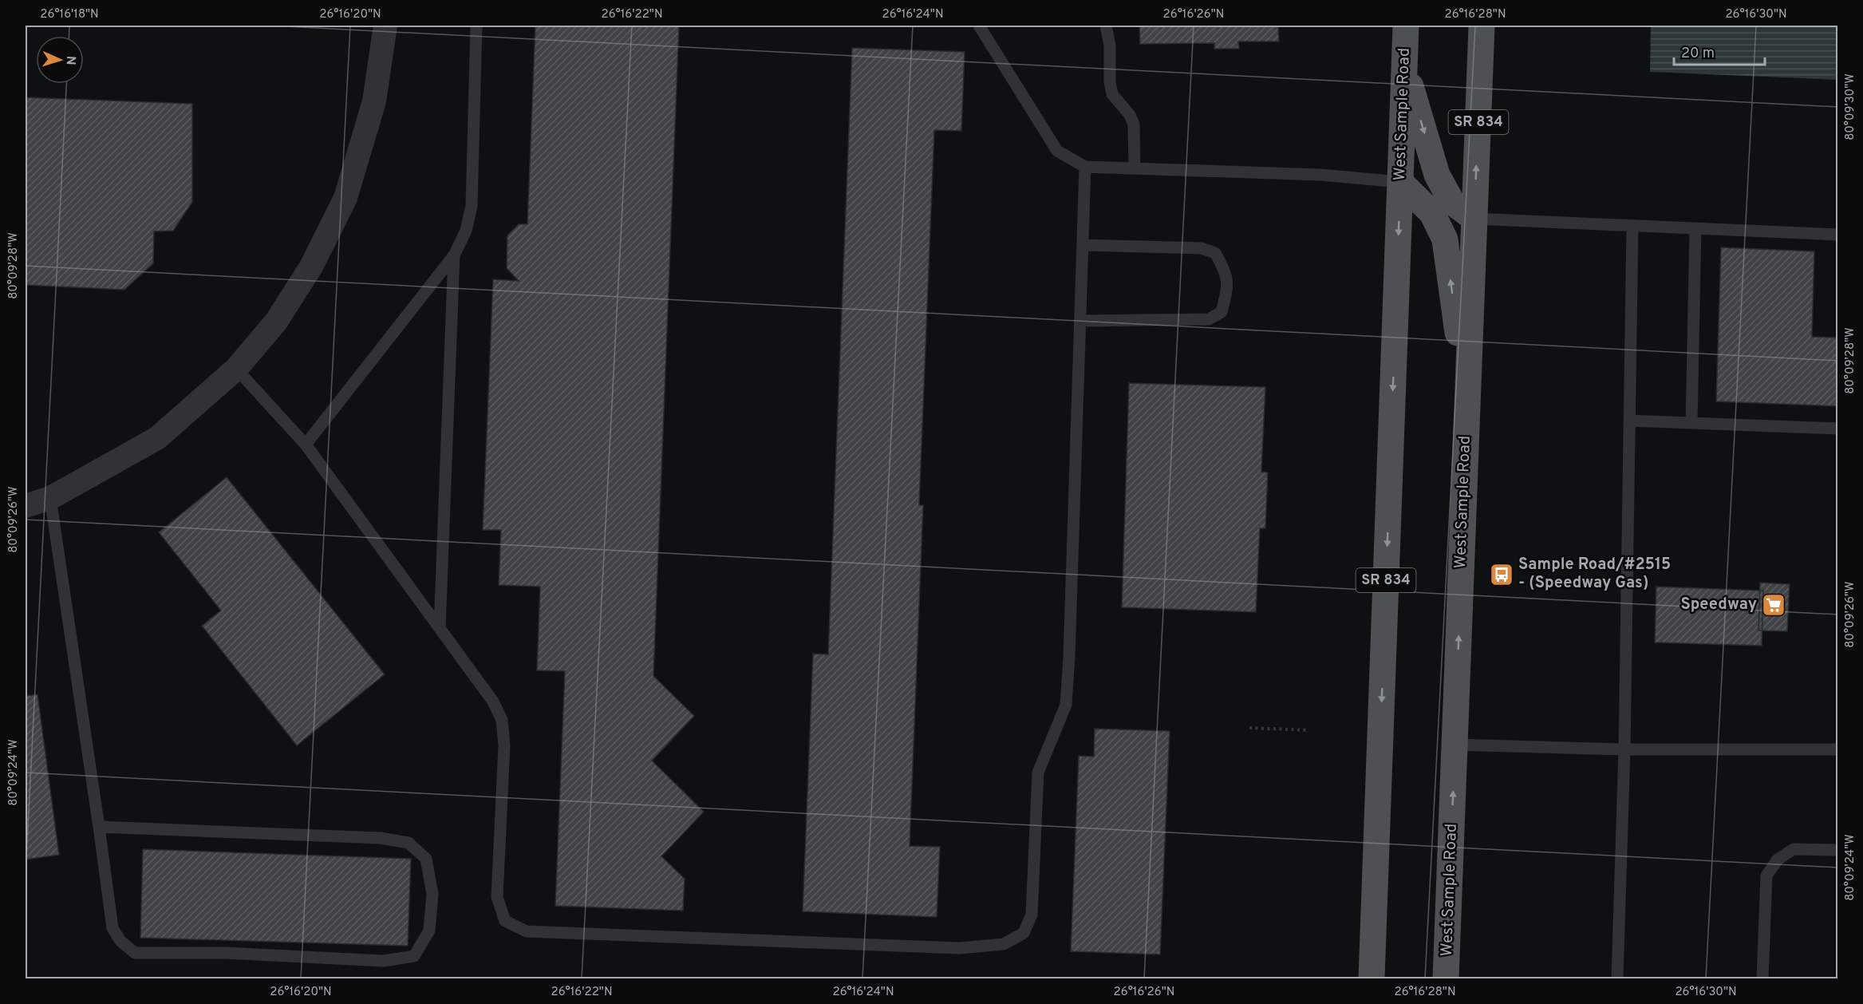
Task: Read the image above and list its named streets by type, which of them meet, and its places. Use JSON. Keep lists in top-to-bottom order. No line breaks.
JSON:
{"streets":{"main road":["West Sample Road","SR 834"]},"places":{"bus stop":["Sample Road/#2515 - (Speedway Gas)"],"supermarket":["Speedway"]},"scale_bar":"20 m","north":"right","coordinates":["26°16'18\"N","26°16'20\"N","26°16'22\"N","26°16'24\"N","26°16'26\"N","26°16'28\"N","26°16'30\"N","80°09'30\"W","80°09'28\"W","80°09'26\"W","80°09'24\"W"]}
